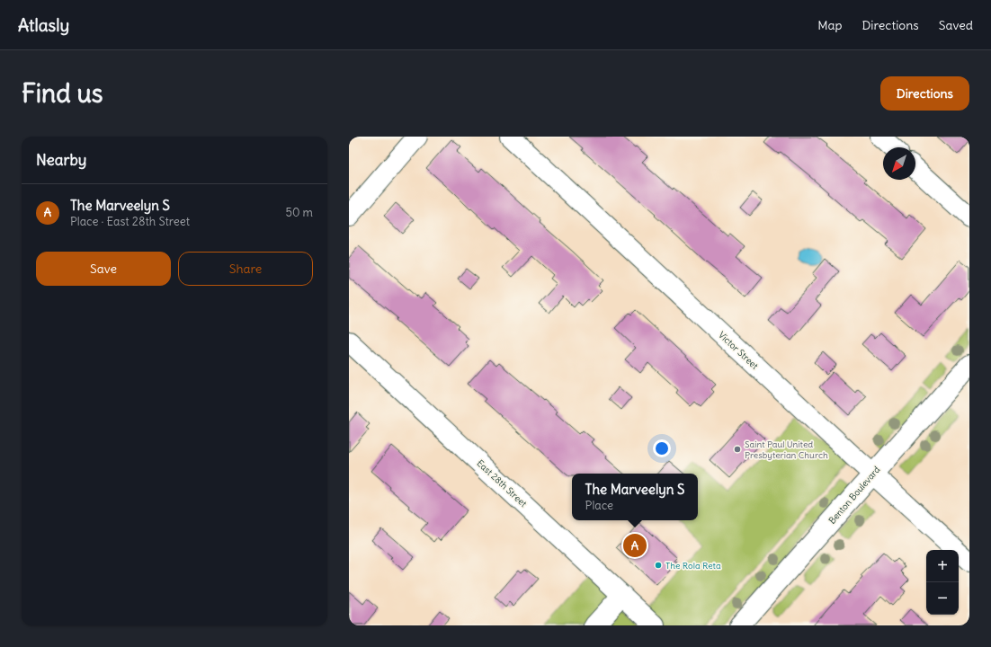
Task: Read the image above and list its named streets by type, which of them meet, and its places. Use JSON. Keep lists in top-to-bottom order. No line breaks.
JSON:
{"streets":{"street":["Victor Street","East 28th Street","Benton Boulevard"]},"crossings":[["Victor Street","Benton Boulevard"]],"places":["Saint Paul United Presbyterian Church","The Rola Reta"],"north":"bottom left","page":{"header":"Atlasly","nav":["Map","Directions","Saved"],"buttons":["Directions",["Save","Share"]],"title":"Find us","heading":"Nearby","list":[{"mark":"A","name":"The Marveelyn S","note":"Place · East 28th Street","value":"50 m"}],"popup":["The Marveelyn S","Place"],"pins":"A","map_buttons":["+","−"]}}
